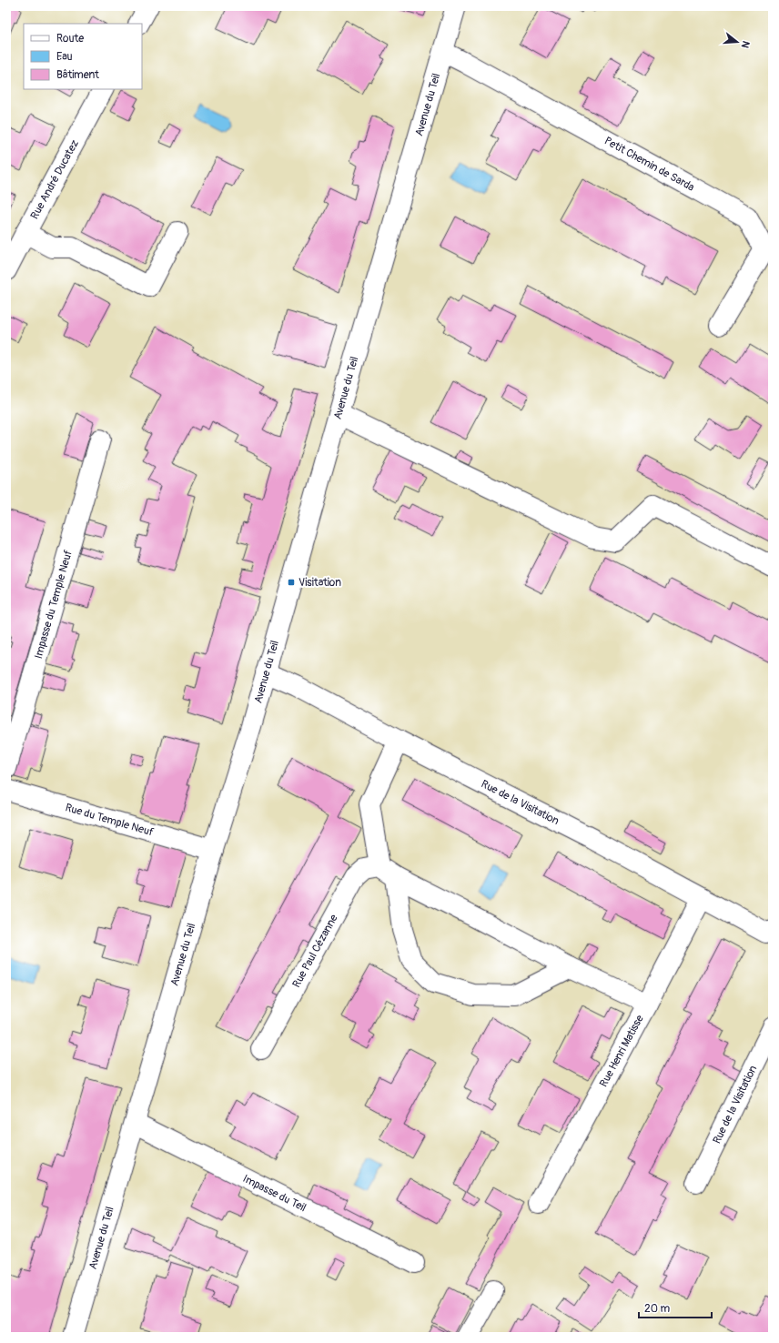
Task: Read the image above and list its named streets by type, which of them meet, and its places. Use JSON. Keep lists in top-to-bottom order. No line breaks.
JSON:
{"streets":{"street":["Avenue du Teil","Petit Chemin de Sarda","Rue André Ducatez","Impasse du Temple Neuf","Rue de la Visitation","Rue du Temple Neuf","Rue Paul Cézanne","Rue Henri Matisse","Impasse du Teil"]},"crossings":[["Avenue du Teil","Petit Chemin de Sarda"],["Avenue du Teil","Rue de la Visitation"],["Avenue du Teil","Rue du Temple Neuf"],["Avenue du Teil","Impasse du Teil"],["Rue de la Visitation","Rue Henri Matisse"]],"places":{"transit":["Visitation"]},"legend":["Route","Eau","Bâtiment"],"scale_bar":"20 m","north":"right"}
